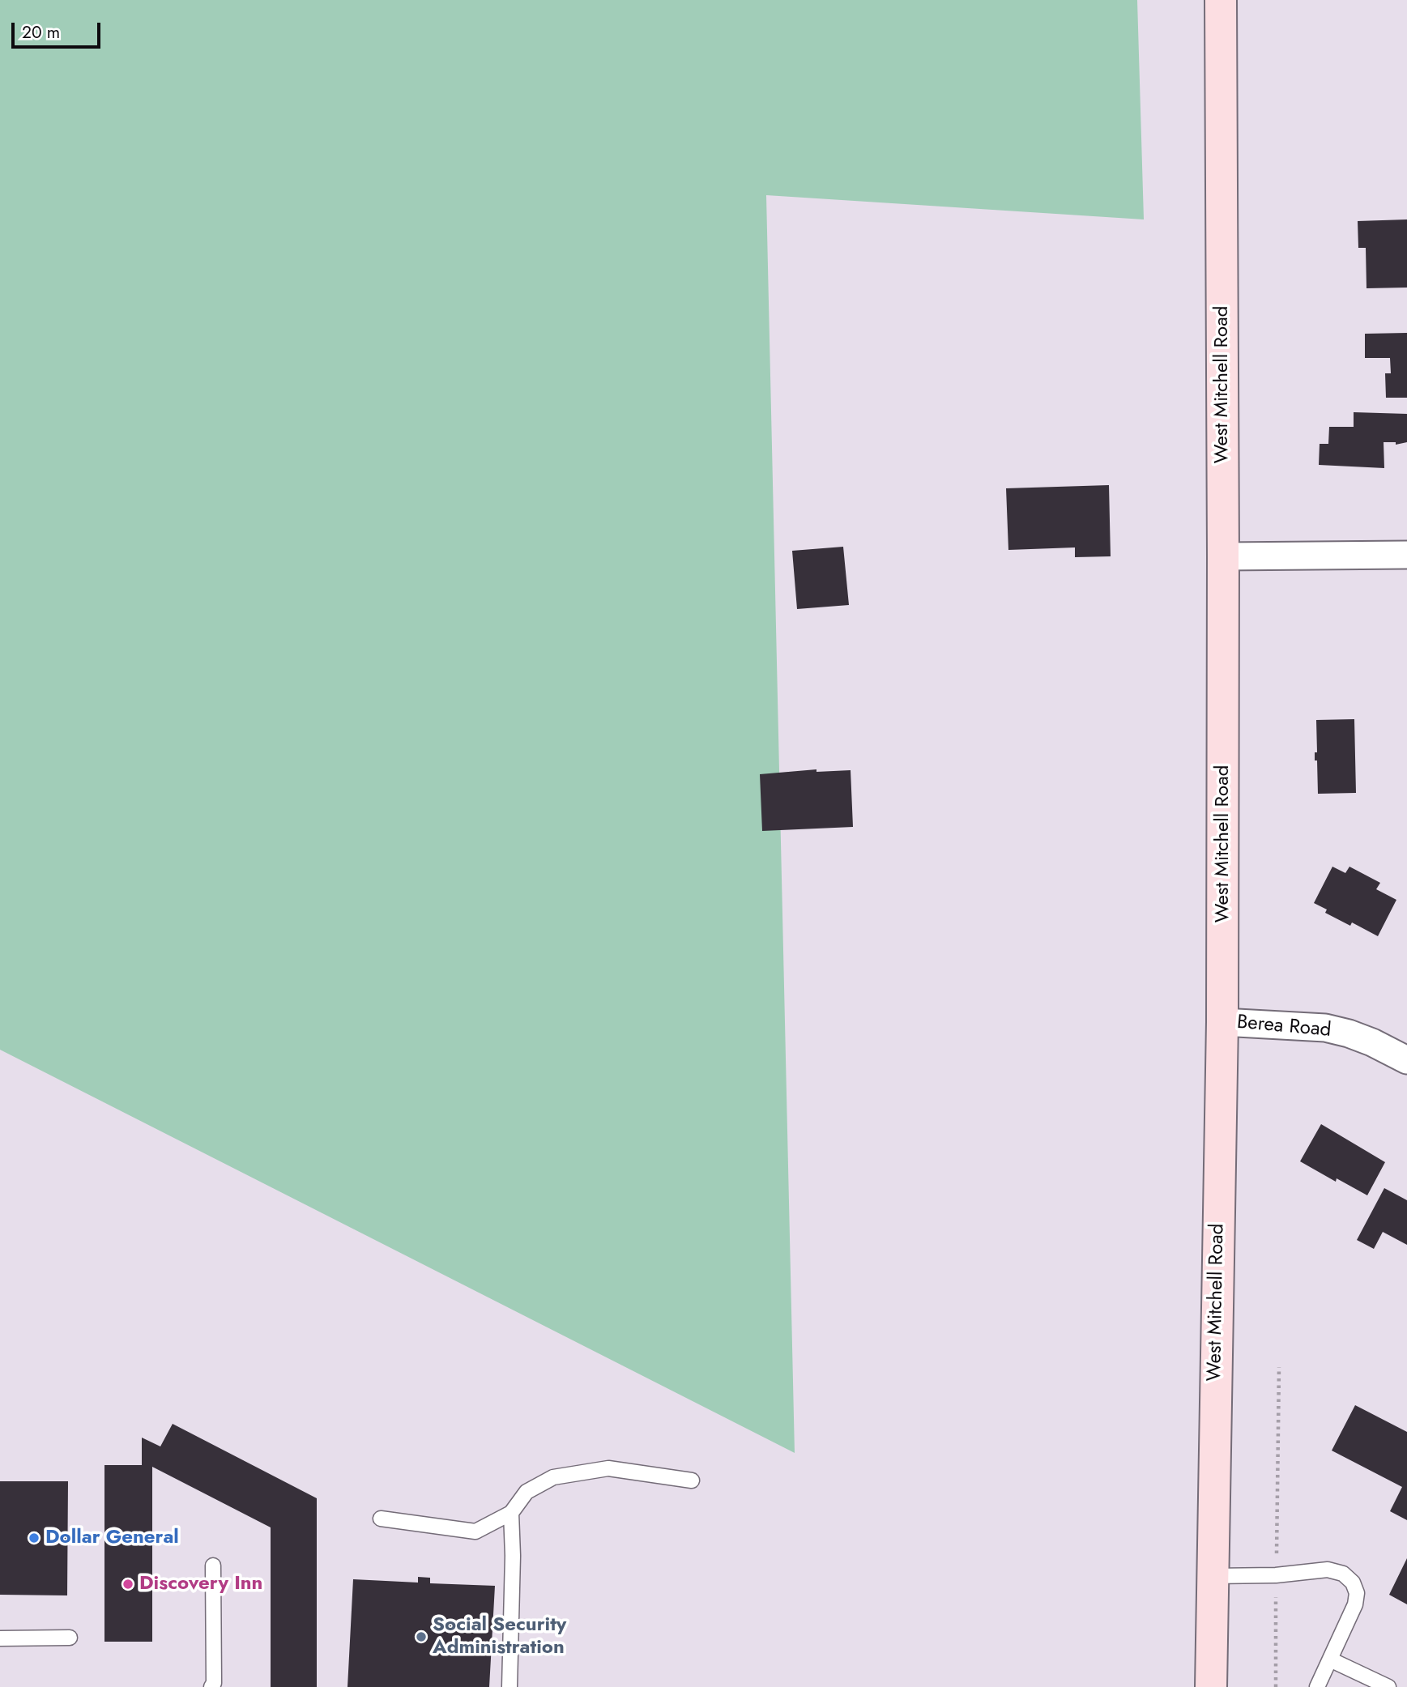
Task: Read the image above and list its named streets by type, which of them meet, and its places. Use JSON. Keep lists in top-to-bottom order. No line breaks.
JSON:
{"streets":{"main road":["West Mitchell Road"],"street":["Berea Road"]},"crossings":[["West Mitchell Road","Berea Road"]],"places":["Dollar General","Discovery Inn","Social Security Administration"],"scale_bar":"20 m"}
